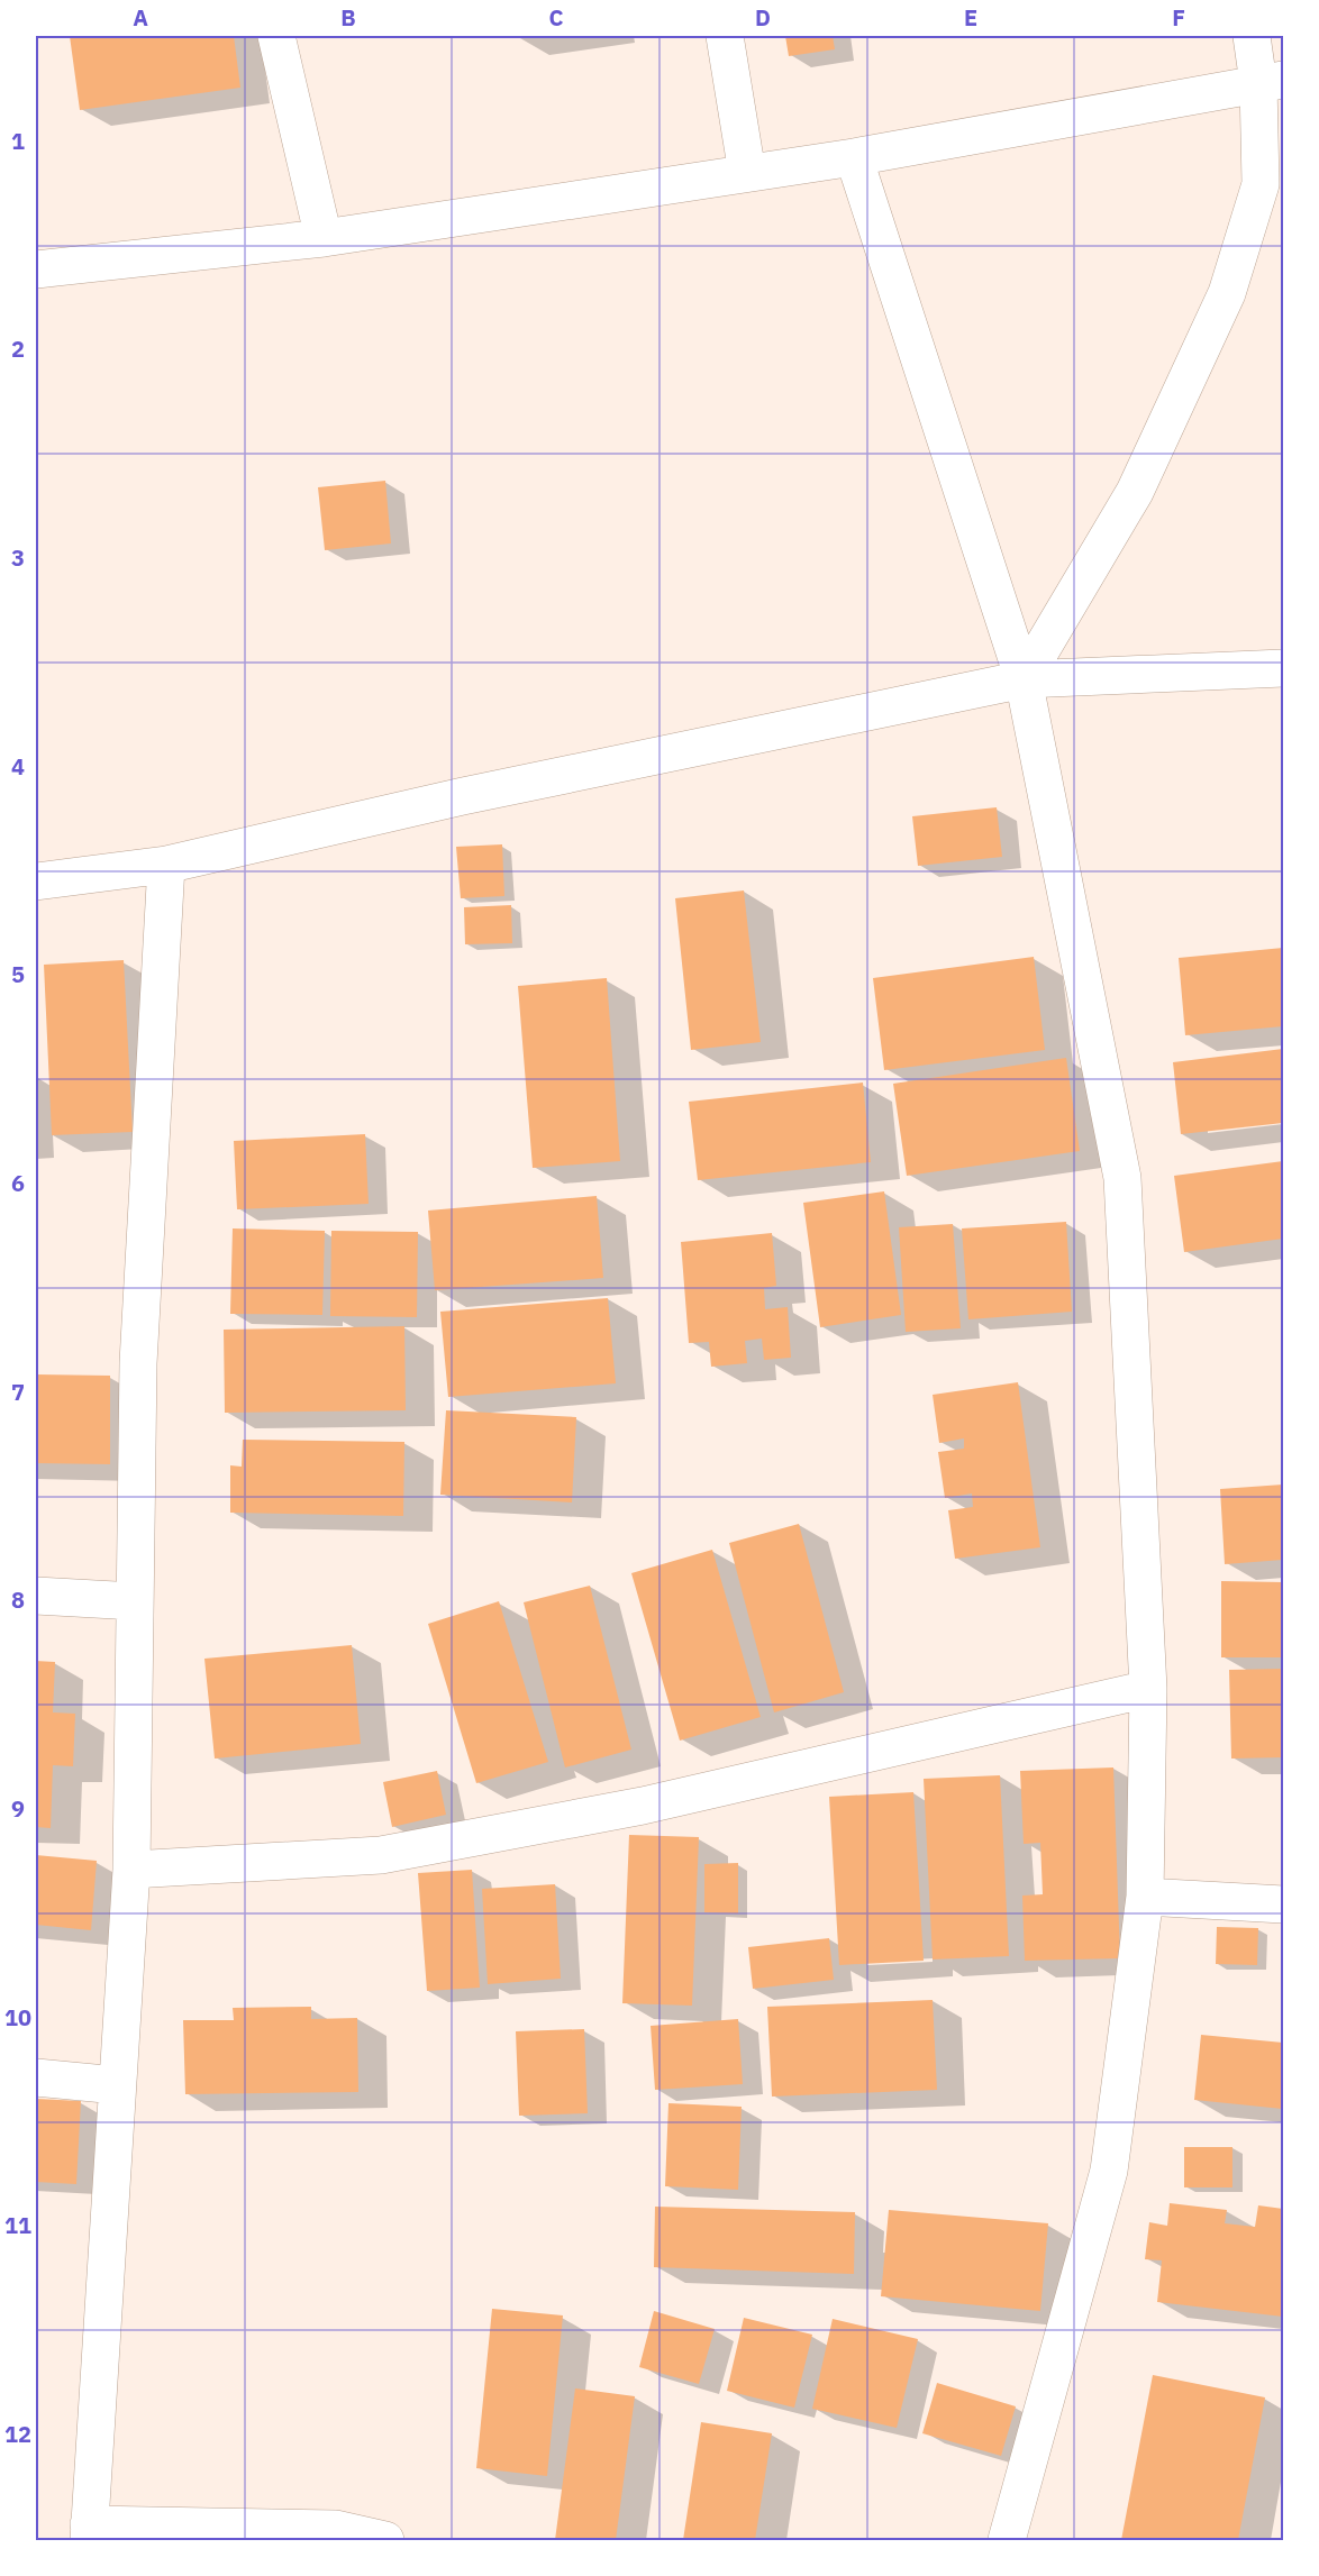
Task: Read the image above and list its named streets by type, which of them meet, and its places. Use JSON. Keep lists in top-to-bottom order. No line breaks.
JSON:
{"grid":{"columns":["A","B","C","D","E","F"],"rows":["1","2","3","4","5","6","7","8","9","10","11","12"]}}
